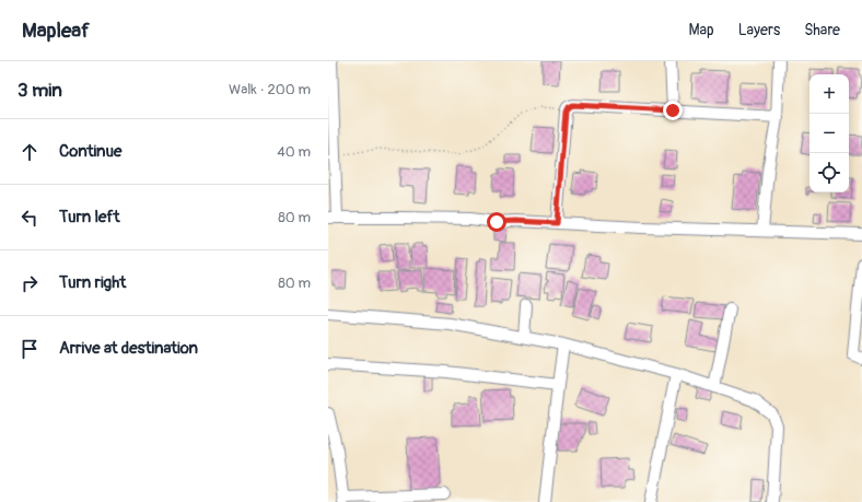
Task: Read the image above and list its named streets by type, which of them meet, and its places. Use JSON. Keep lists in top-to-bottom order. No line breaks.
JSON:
{"page":{"header":"Mapleaf","nav":["Map","Layers","Share"],"heading":["3 min","Walk · 200 m"],"map_buttons":["+","−"],"list":[["Continue","40 m"],["Turn left","80 m"],["Turn right","80 m"],"Arrive at destination"]}}
